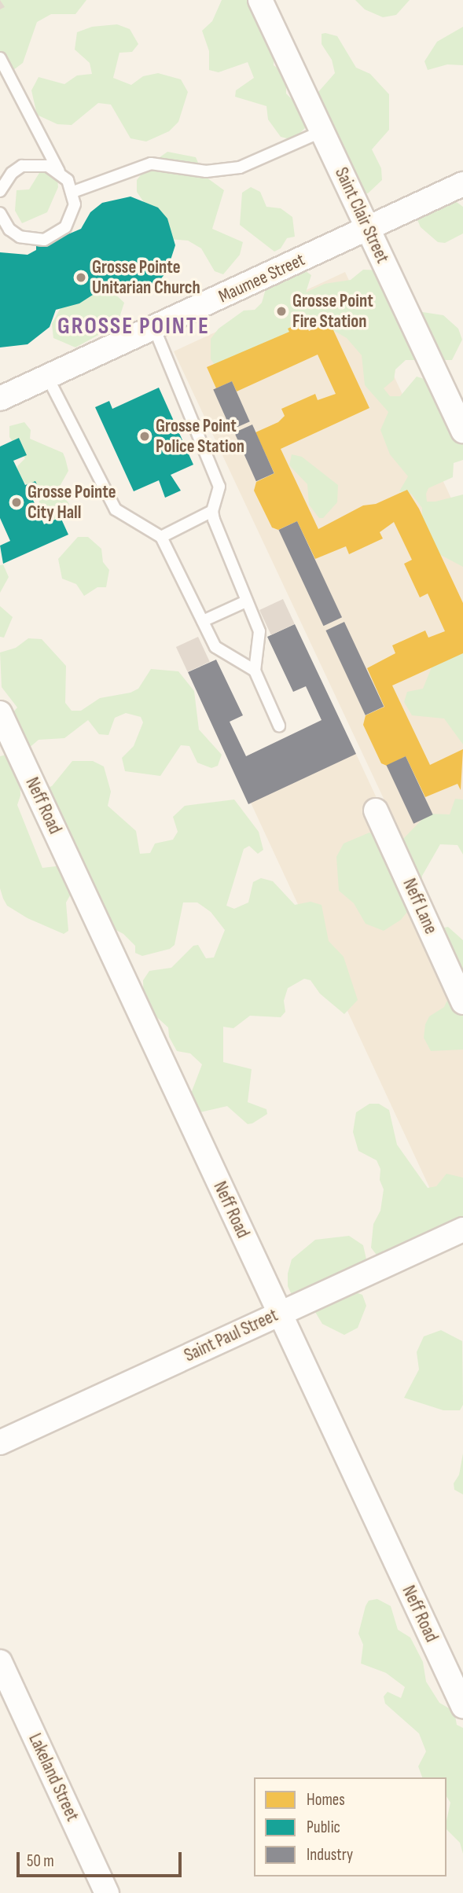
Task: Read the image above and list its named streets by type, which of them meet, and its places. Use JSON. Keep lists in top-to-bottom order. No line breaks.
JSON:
{"streets":{"street":["Saint Clair Street","Maumee Street","Neff Road","Neff Lane","Saint Paul Street","Lakeland Street"]},"crossings":[["Saint Clair Street","Maumee Street"],["Neff Road","Saint Paul Street"]],"districts":["GROSSE POINTE"],"places":["Grosse Pointe Unitarian Church","Grosse Point Fire Station","Grosse Point Police Station","Grosse Pointe City Hall"],"legend":["Homes","Public","Industry"],"scale_bar":"50 m"}
